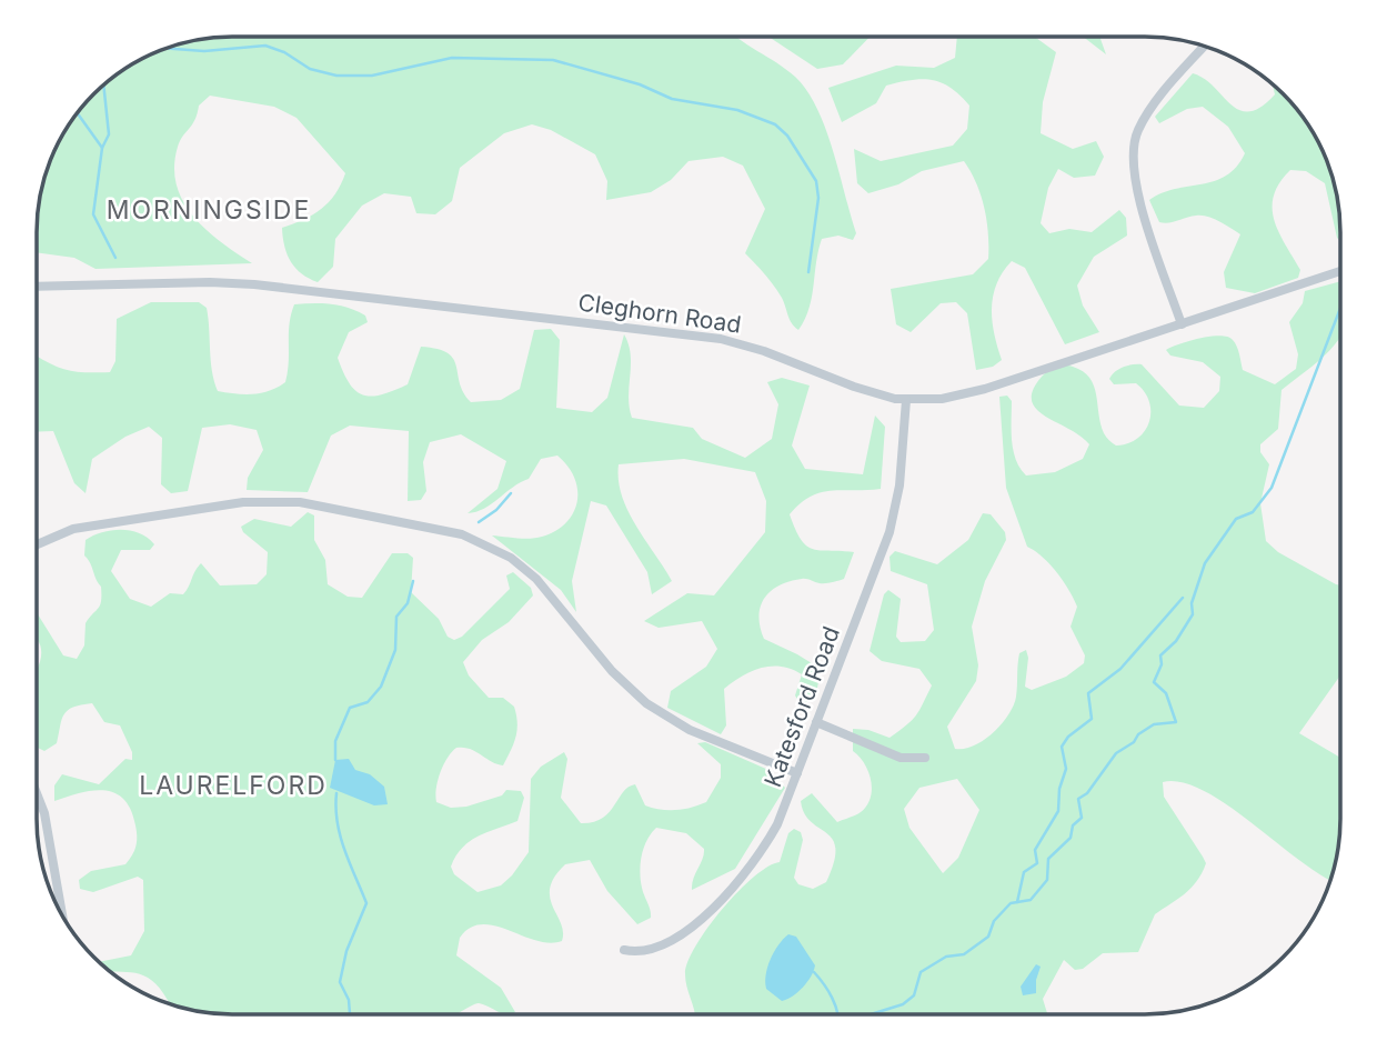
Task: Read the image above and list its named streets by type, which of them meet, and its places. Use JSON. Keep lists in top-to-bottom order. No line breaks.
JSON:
{"streets":{"street":["Cleghorn Road","Katesford Road"]},"crossings":[["Cleghorn Road","Katesford Road"]],"districts":["MORNINGSIDE","LAURELFORD"]}
